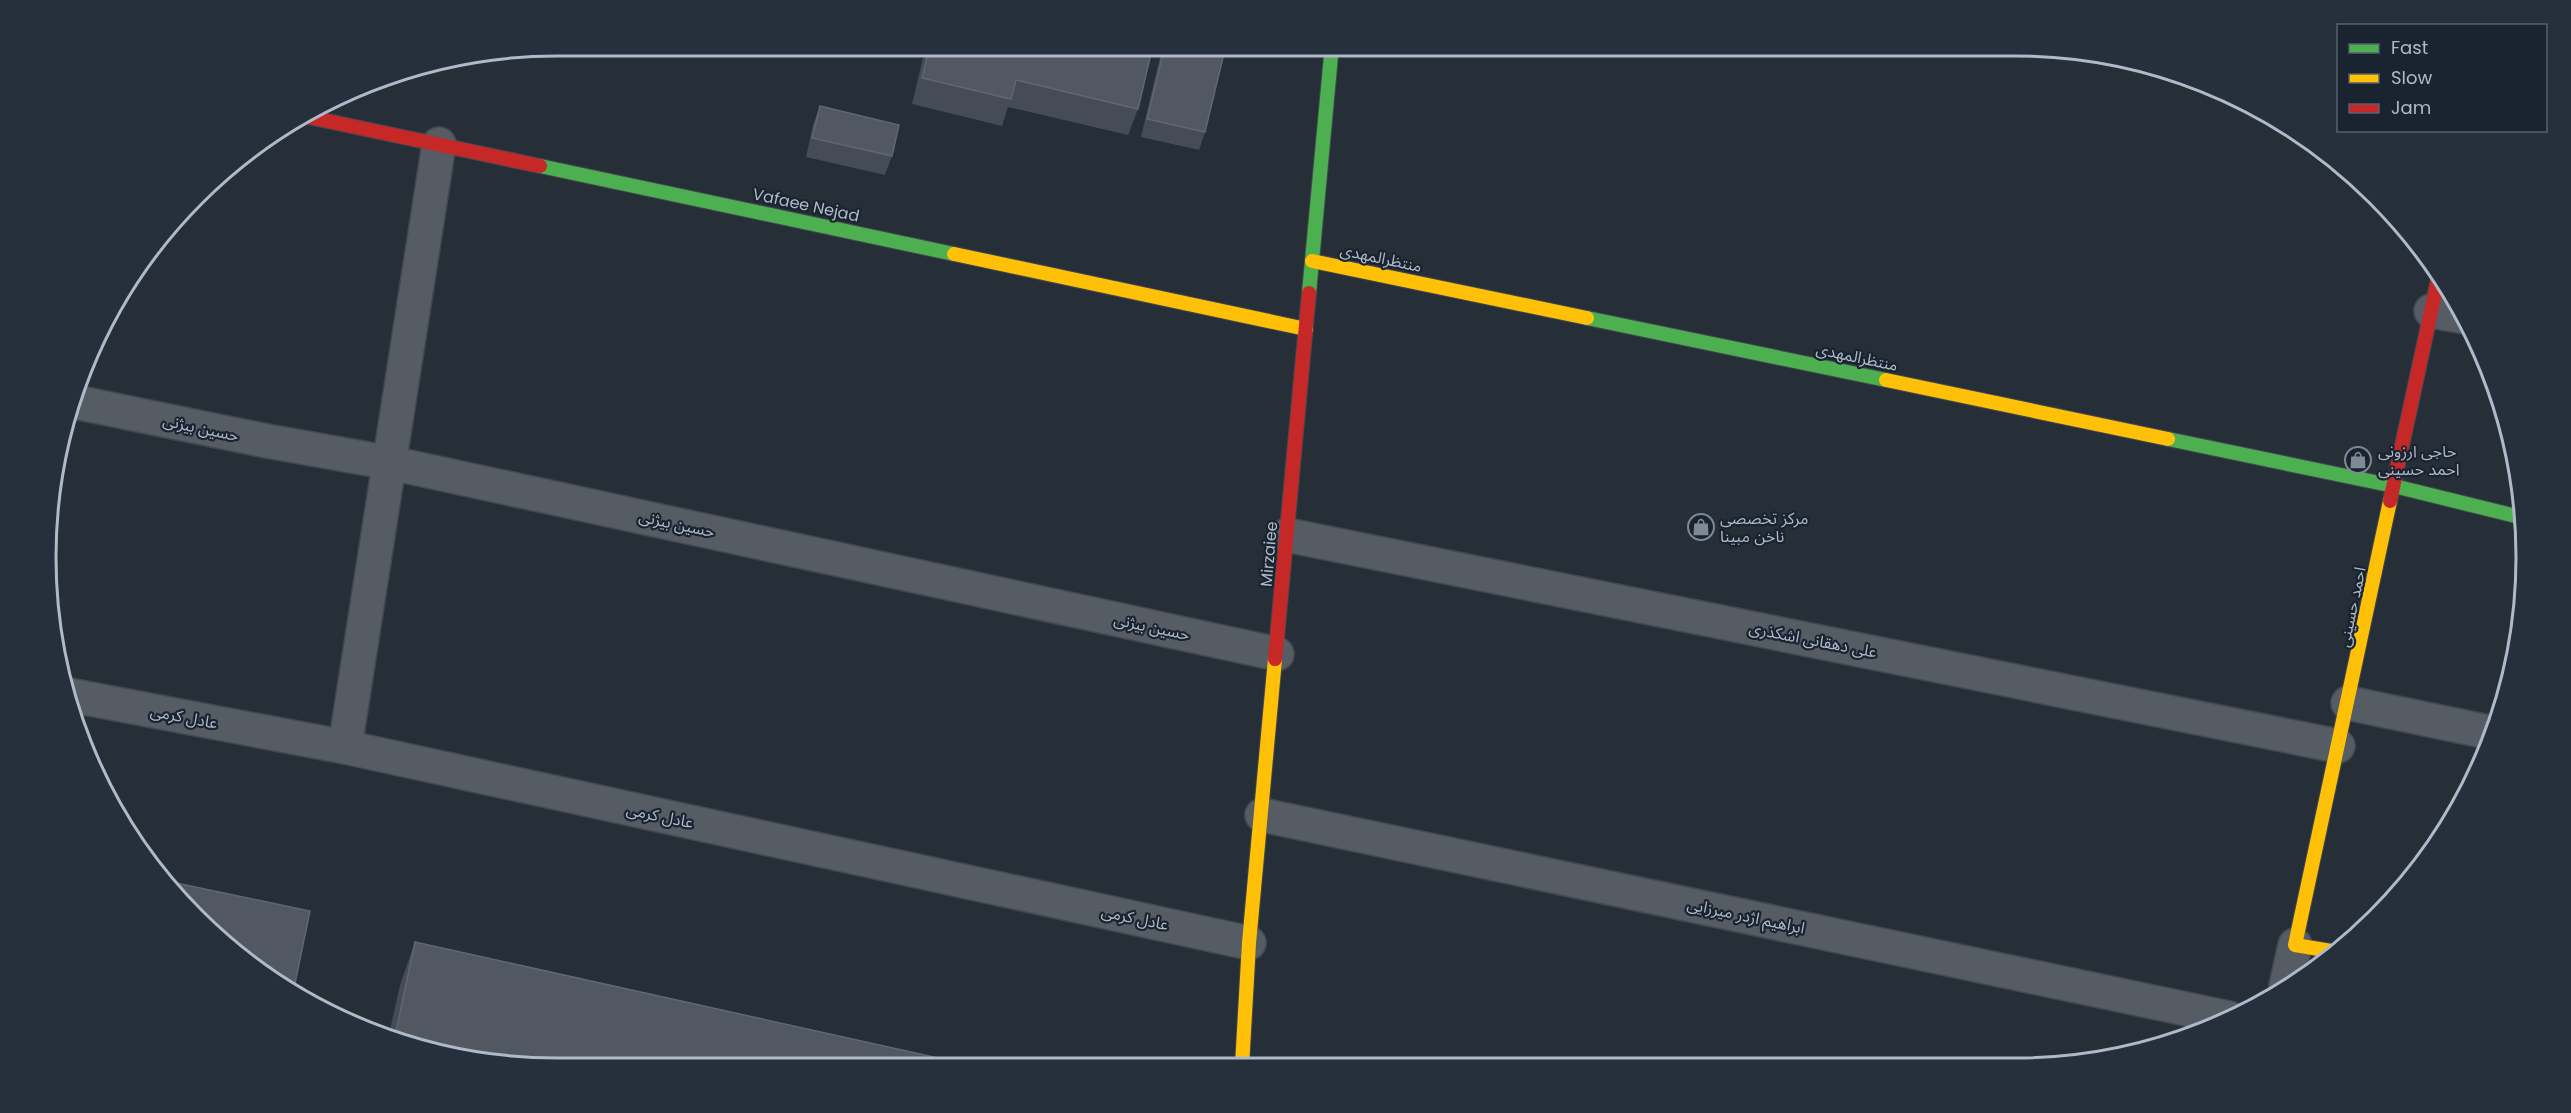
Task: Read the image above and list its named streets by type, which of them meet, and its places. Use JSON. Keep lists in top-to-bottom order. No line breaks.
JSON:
{"streets":{"street":["Vafaee Nejad","منتظرالمهدی","حسین بیژنی","Mirzaiee","احمد حسینی","علی دهقانی اشکذری","عادل کرمی","ابراهیم اژدر میرزایی"]},"crossings":[["Vafaee Nejad","Mirzaiee"],["منتظرالمهدی","Mirzaiee"],["منتظرالمهدی","احمد حسینی"],["حسین بیژنی","Mirzaiee"],["Mirzaiee","علی دهقانی اشکذری"],["Mirzaiee","عادل کرمی"],["Mirzaiee","ابراهیم اژدر میرزایی"],["احمد حسینی","علی دهقانی اشکذری"]],"places":{"shop":["حاجی ارزونی احمد حسینی","مرکز تخصصی ناخن مبینا"]},"legend":["Fast","Slow","Jam"]}
